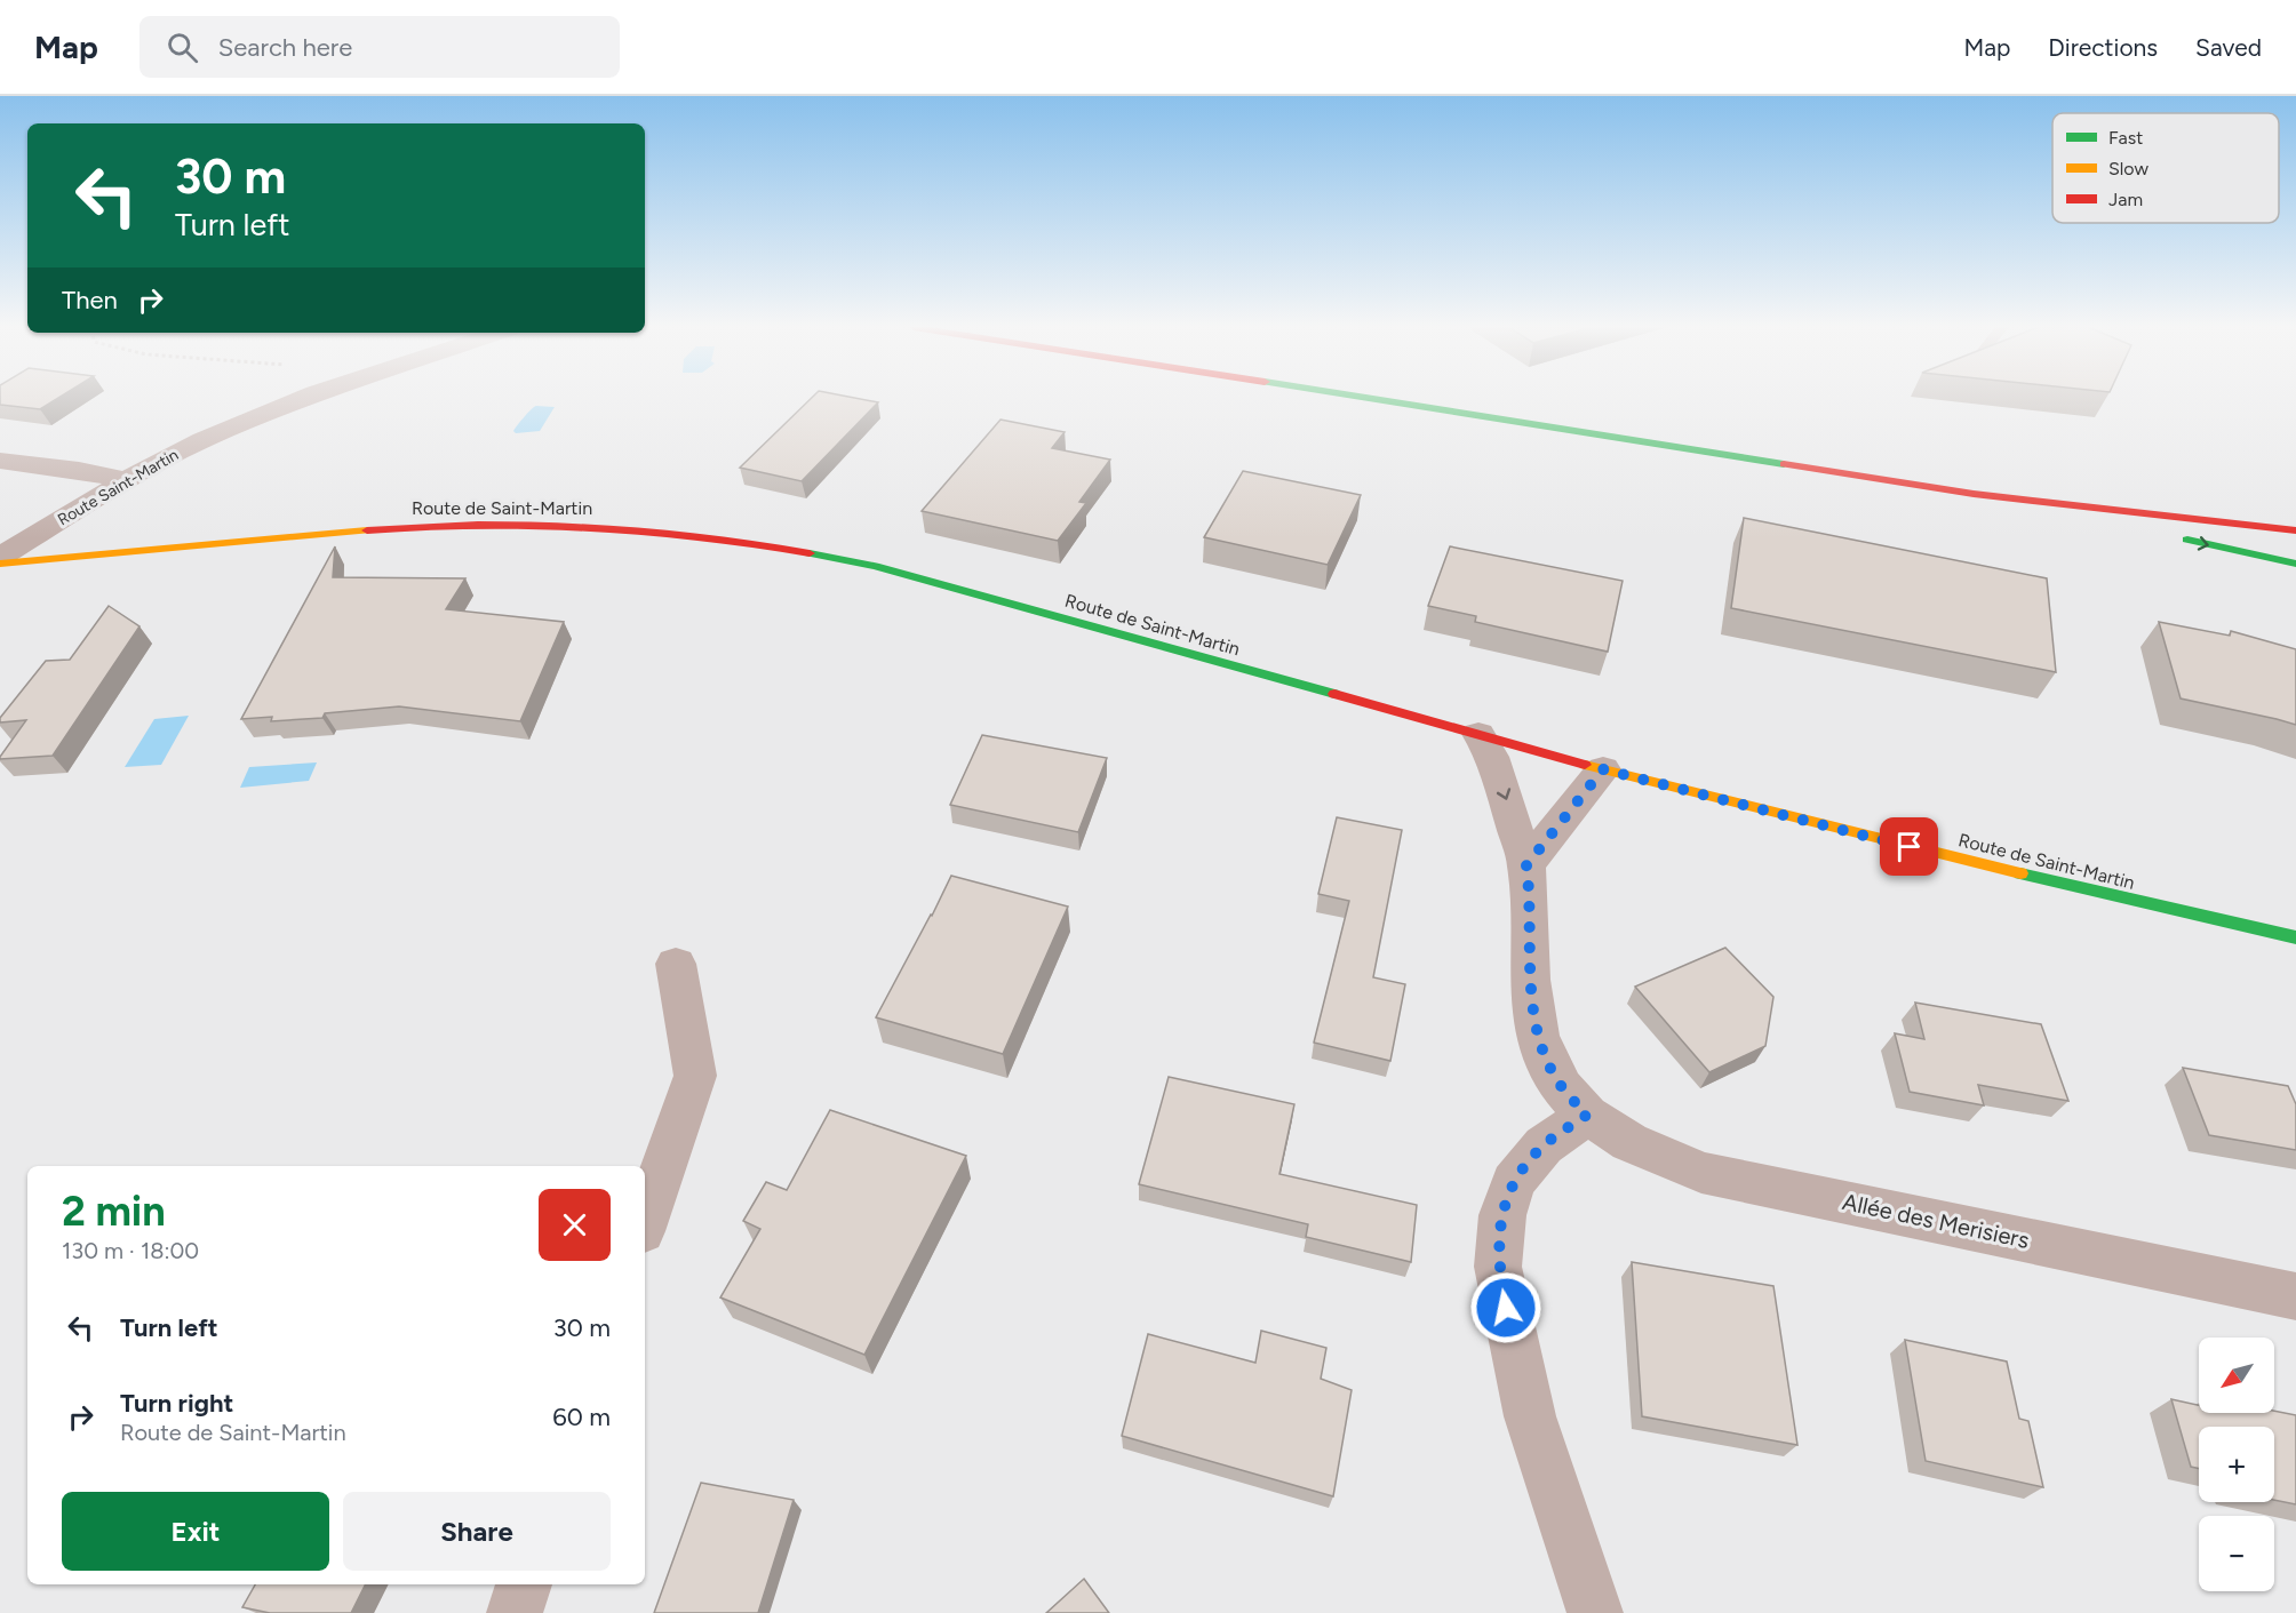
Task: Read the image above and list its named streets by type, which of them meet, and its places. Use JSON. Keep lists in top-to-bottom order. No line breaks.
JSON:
{"streets":{"street":["Route Saint-Martin","Route de Saint-Martin","Allée des Merisiers"]},"crossings":[["Route de Saint-Martin","Allée des Merisiers"]],"legend":["Fast","Slow","Jam"],"north":"bottom left","page":{"header":"Map","search":"Search here","nav":["Map","Directions","Saved"],"turn":["30 m","Turn left"],"then":"Then","heading":["2 min","130 m · 18:00"],"list":[{"name":"Turn left","value":"30 m"},{"name":"Turn right","note":"Route de Saint-Martin","value":"60 m"}],"map_buttons":["+","−"],"buttons":["Exit","Share"]}}
